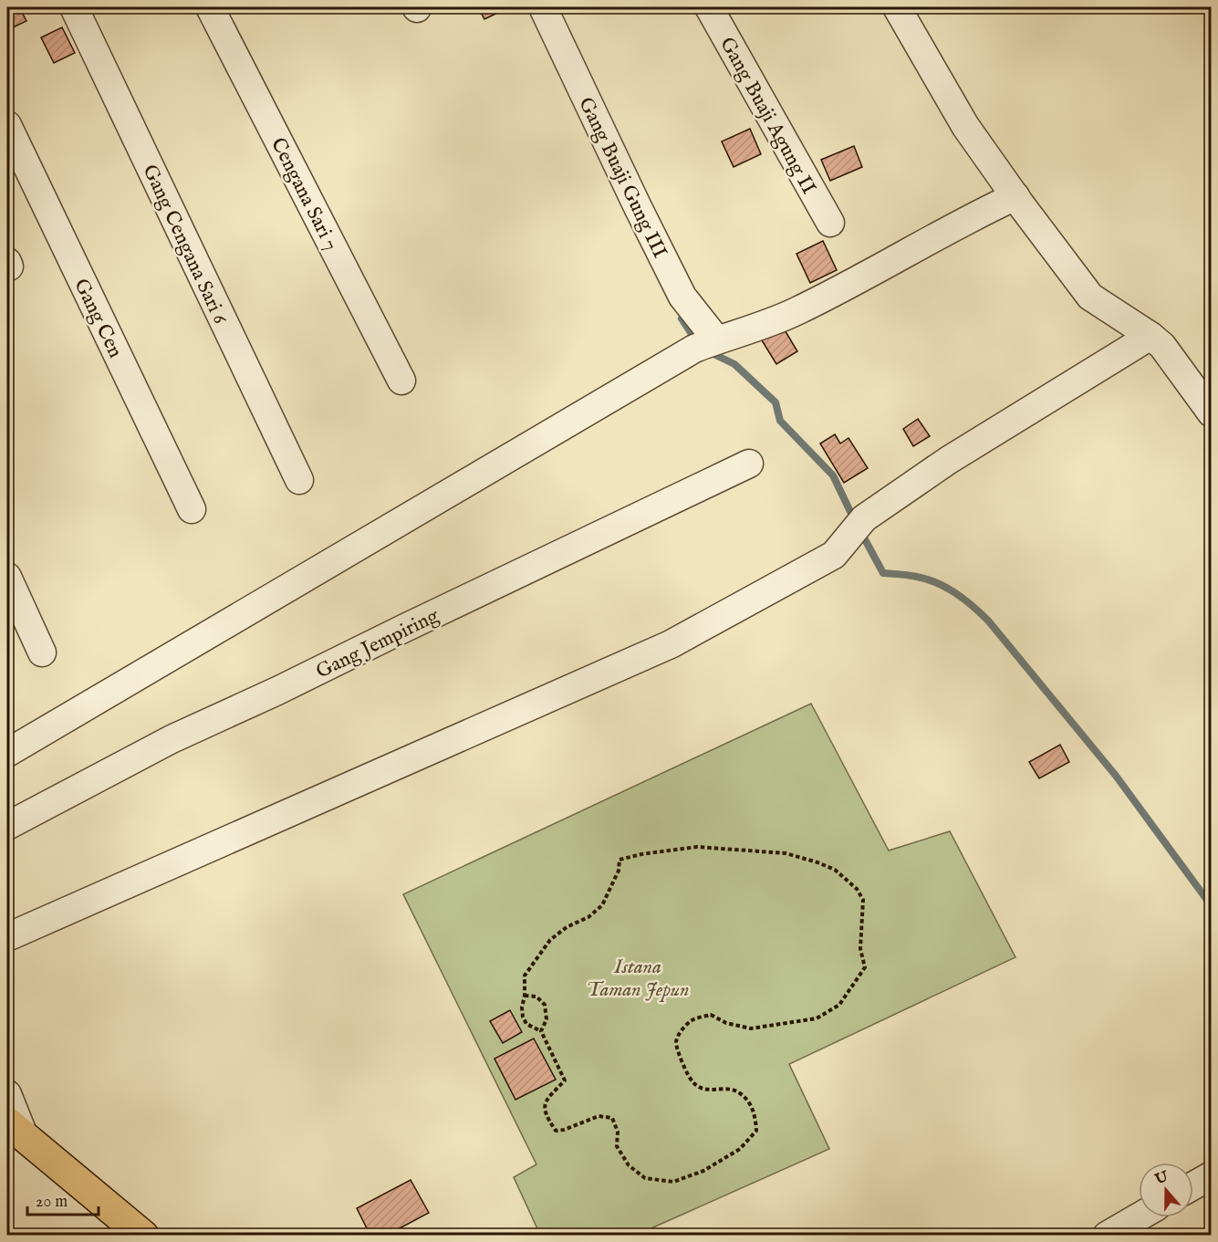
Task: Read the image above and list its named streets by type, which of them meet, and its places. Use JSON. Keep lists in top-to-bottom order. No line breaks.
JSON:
{"streets":{"street":["Gang Buaji Agung II","Gang Buaji Gung III","Cengana Sari 7","Gang Cengana Sari 6","Gang Cen","Gang Jempiring"]},"parks":["Istana Taman Jepun"],"scale_bar":"20 m","north":"top"}
